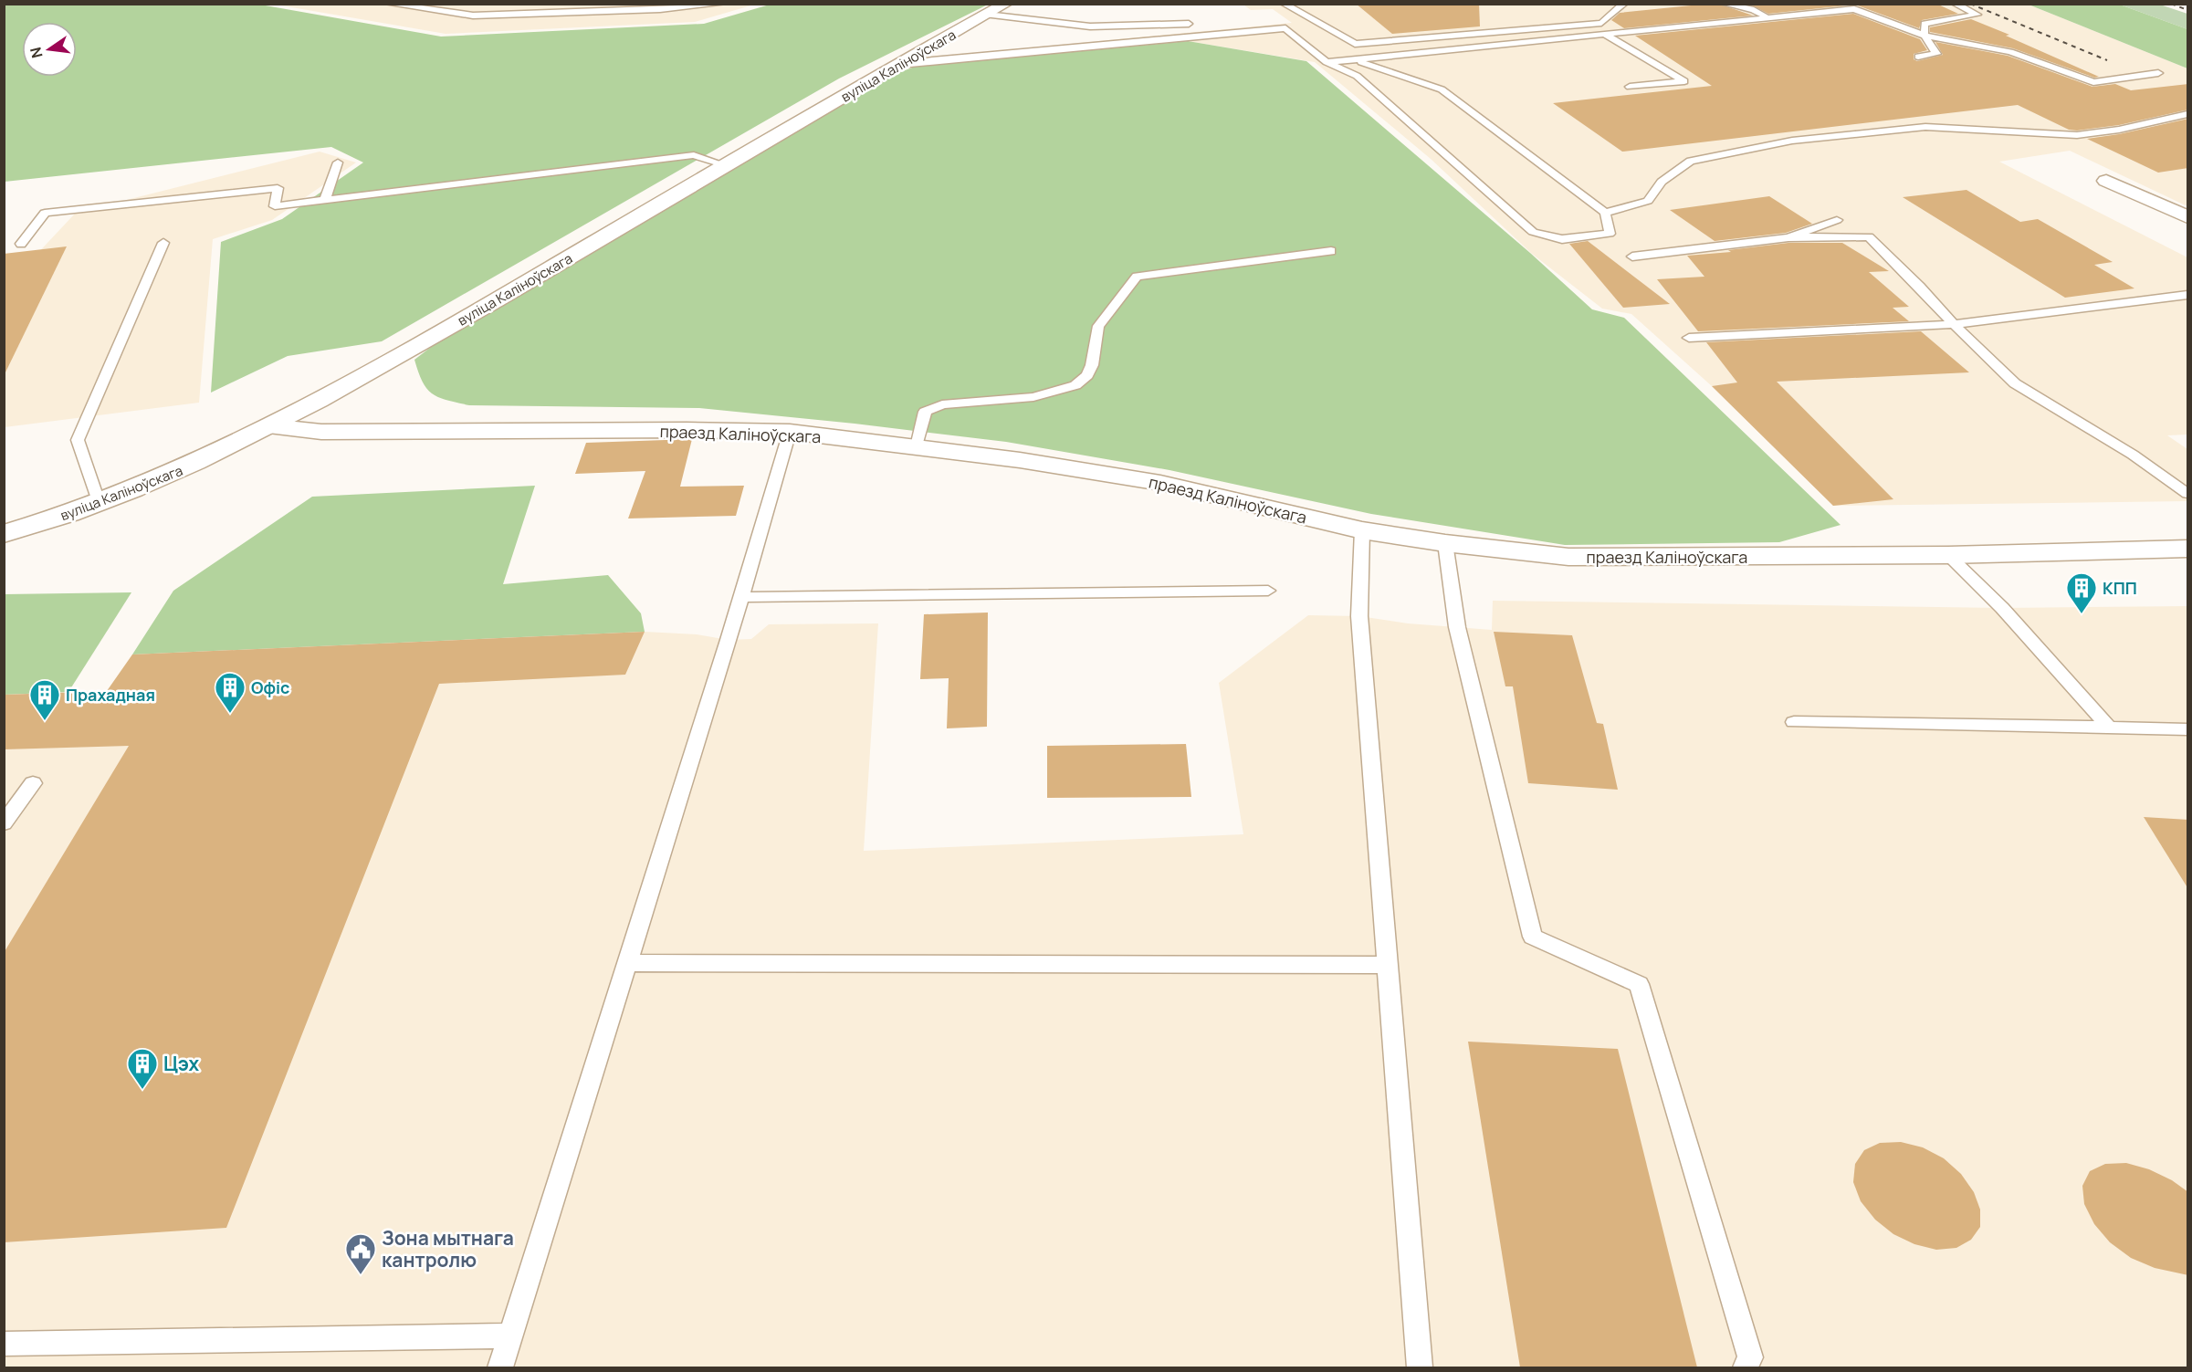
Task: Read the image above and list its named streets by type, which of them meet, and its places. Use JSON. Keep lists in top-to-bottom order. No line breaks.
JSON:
{"streets":{"street":["вуліца Каліноўскага","праезд Каліноўскага"]},"crossings":[["вуліца Каліноўскага","праезд Каліноўскага"]],"places":{"building":["КПП","Офіс","Прахадная","Цэх"],"public building":["Зона мытнага кантролю"]},"north":"left"}
